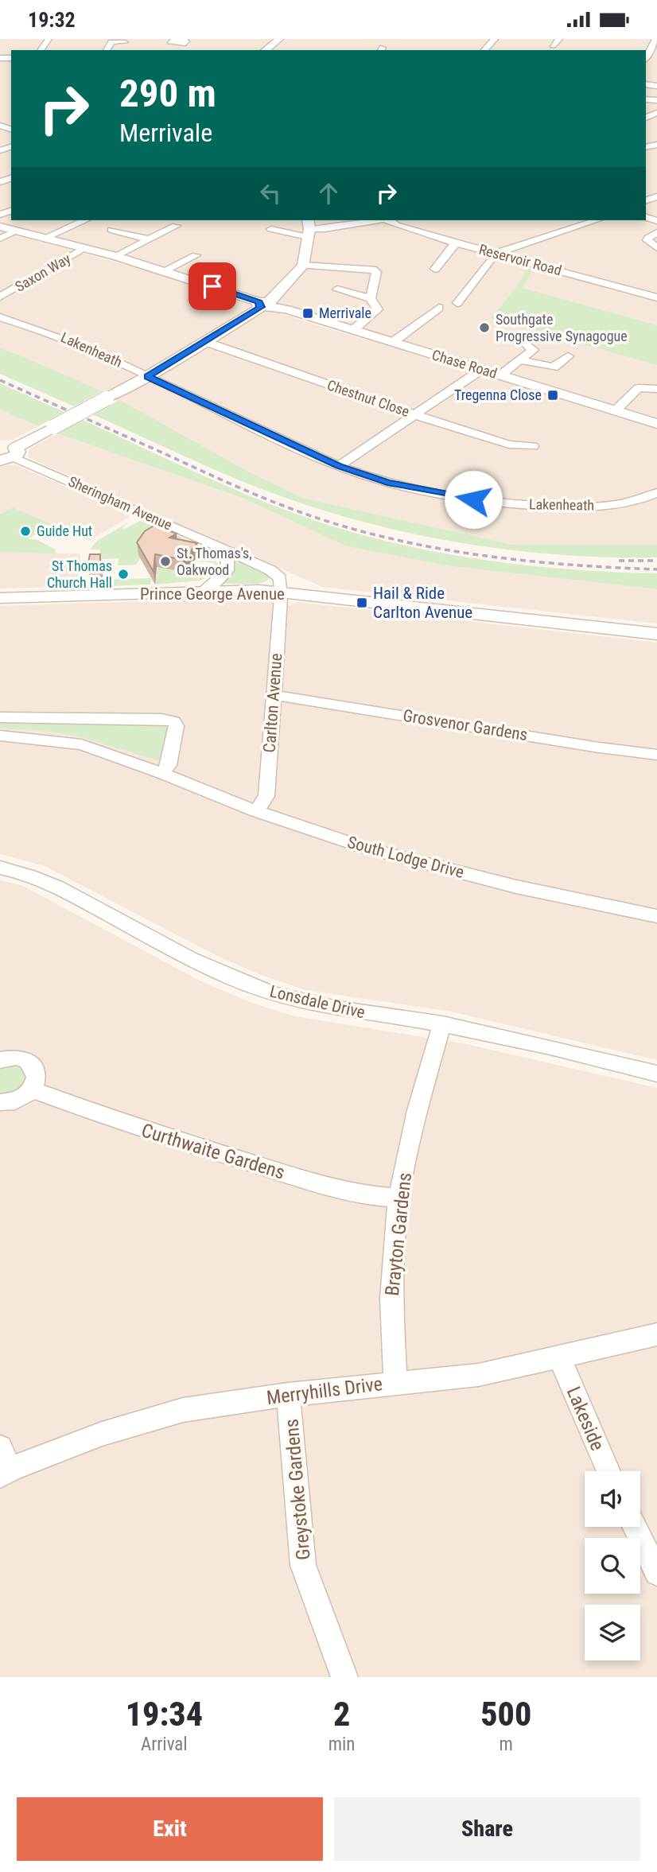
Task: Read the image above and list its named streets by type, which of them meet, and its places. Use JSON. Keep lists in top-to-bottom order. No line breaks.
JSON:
{"streets":{"street":["Reservoir Road","Saxon Way","Lakenheath","Chase Road","Chestnut Close","Sheringham Avenue","Prince George Avenue","Carlton Avenue","Grosvenor Gardens","South Lodge Drive","Lonsdale Drive","Curthwaite Gardens","Brayton Gardens","Merryhills Drive","Lakeside","Greystoke Gardens"]},"crossings":[["Saxon Way","Chase Road"],["Sheringham Avenue","Prince George Avenue"],["Sheringham Avenue","Carlton Avenue"],["Prince George Avenue","Carlton Avenue"],["Carlton Avenue","Grosvenor Gardens"],["Carlton Avenue","South Lodge Drive"],["Lonsdale Drive","Brayton Gardens"],["Curthwaite Gardens","Brayton Gardens"],["Brayton Gardens","Merryhills Drive"],["Merryhills Drive","Lakeside"],["Merryhills Drive","Greystoke Gardens"]],"places":{"transit":["Merrivale","Tregenna Close","Hail & Ride Carlton Avenue"],"other":["Southgate Progressive Synagogue","Guide Hut","St. Thomas's, Oakwood","St Thomas Church Hall"]},"page":{"status":"19:32","turn":["290 m","Merrivale"],"eta":["19:34","Arrival","2","min","500","m"],"buttons":["Exit","Share"]}}
